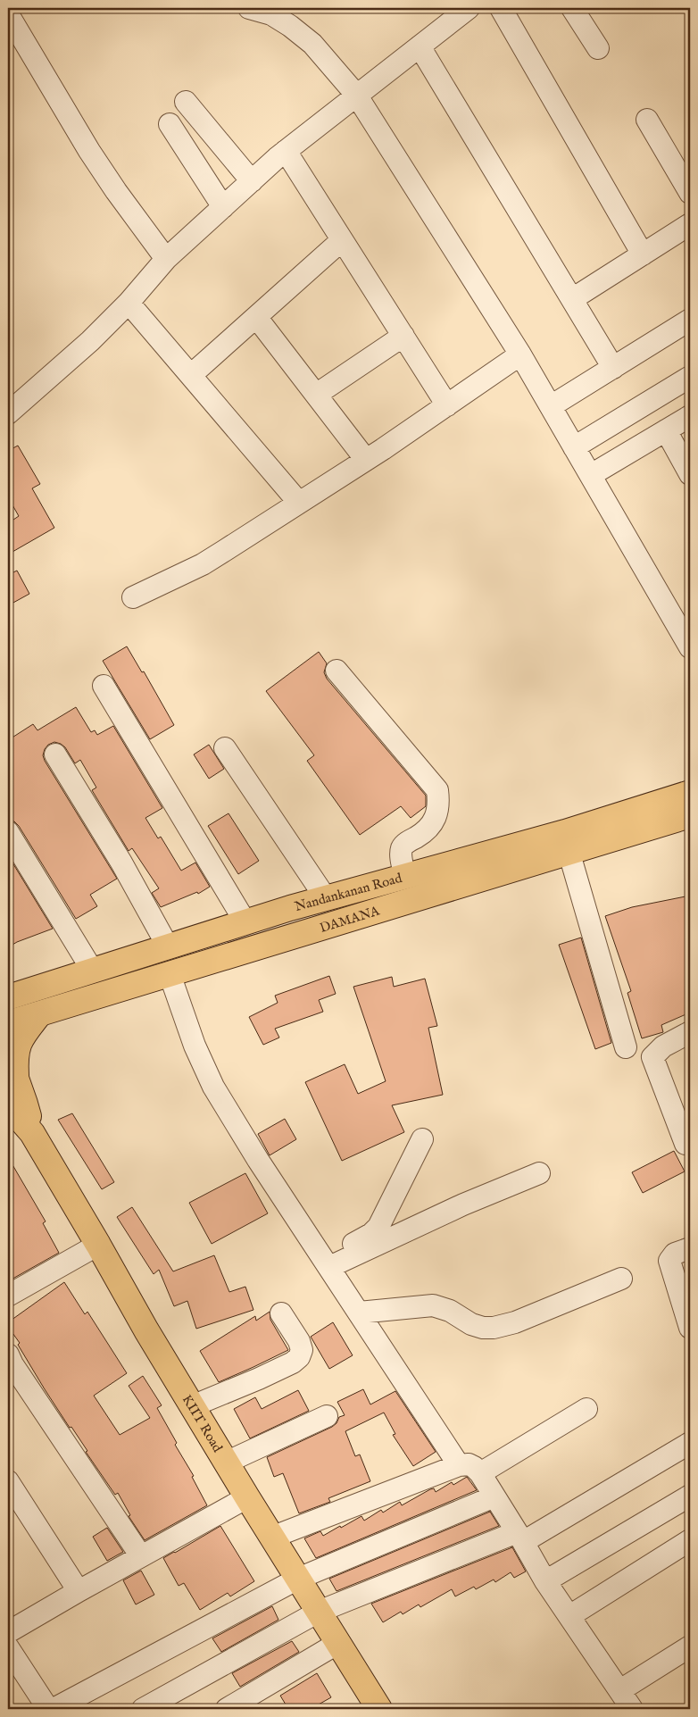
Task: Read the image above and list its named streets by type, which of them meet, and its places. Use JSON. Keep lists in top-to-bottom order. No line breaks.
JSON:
{"streets":{"main road":["Nandankanan Road","DAMANA","KIIT Road"]}}
